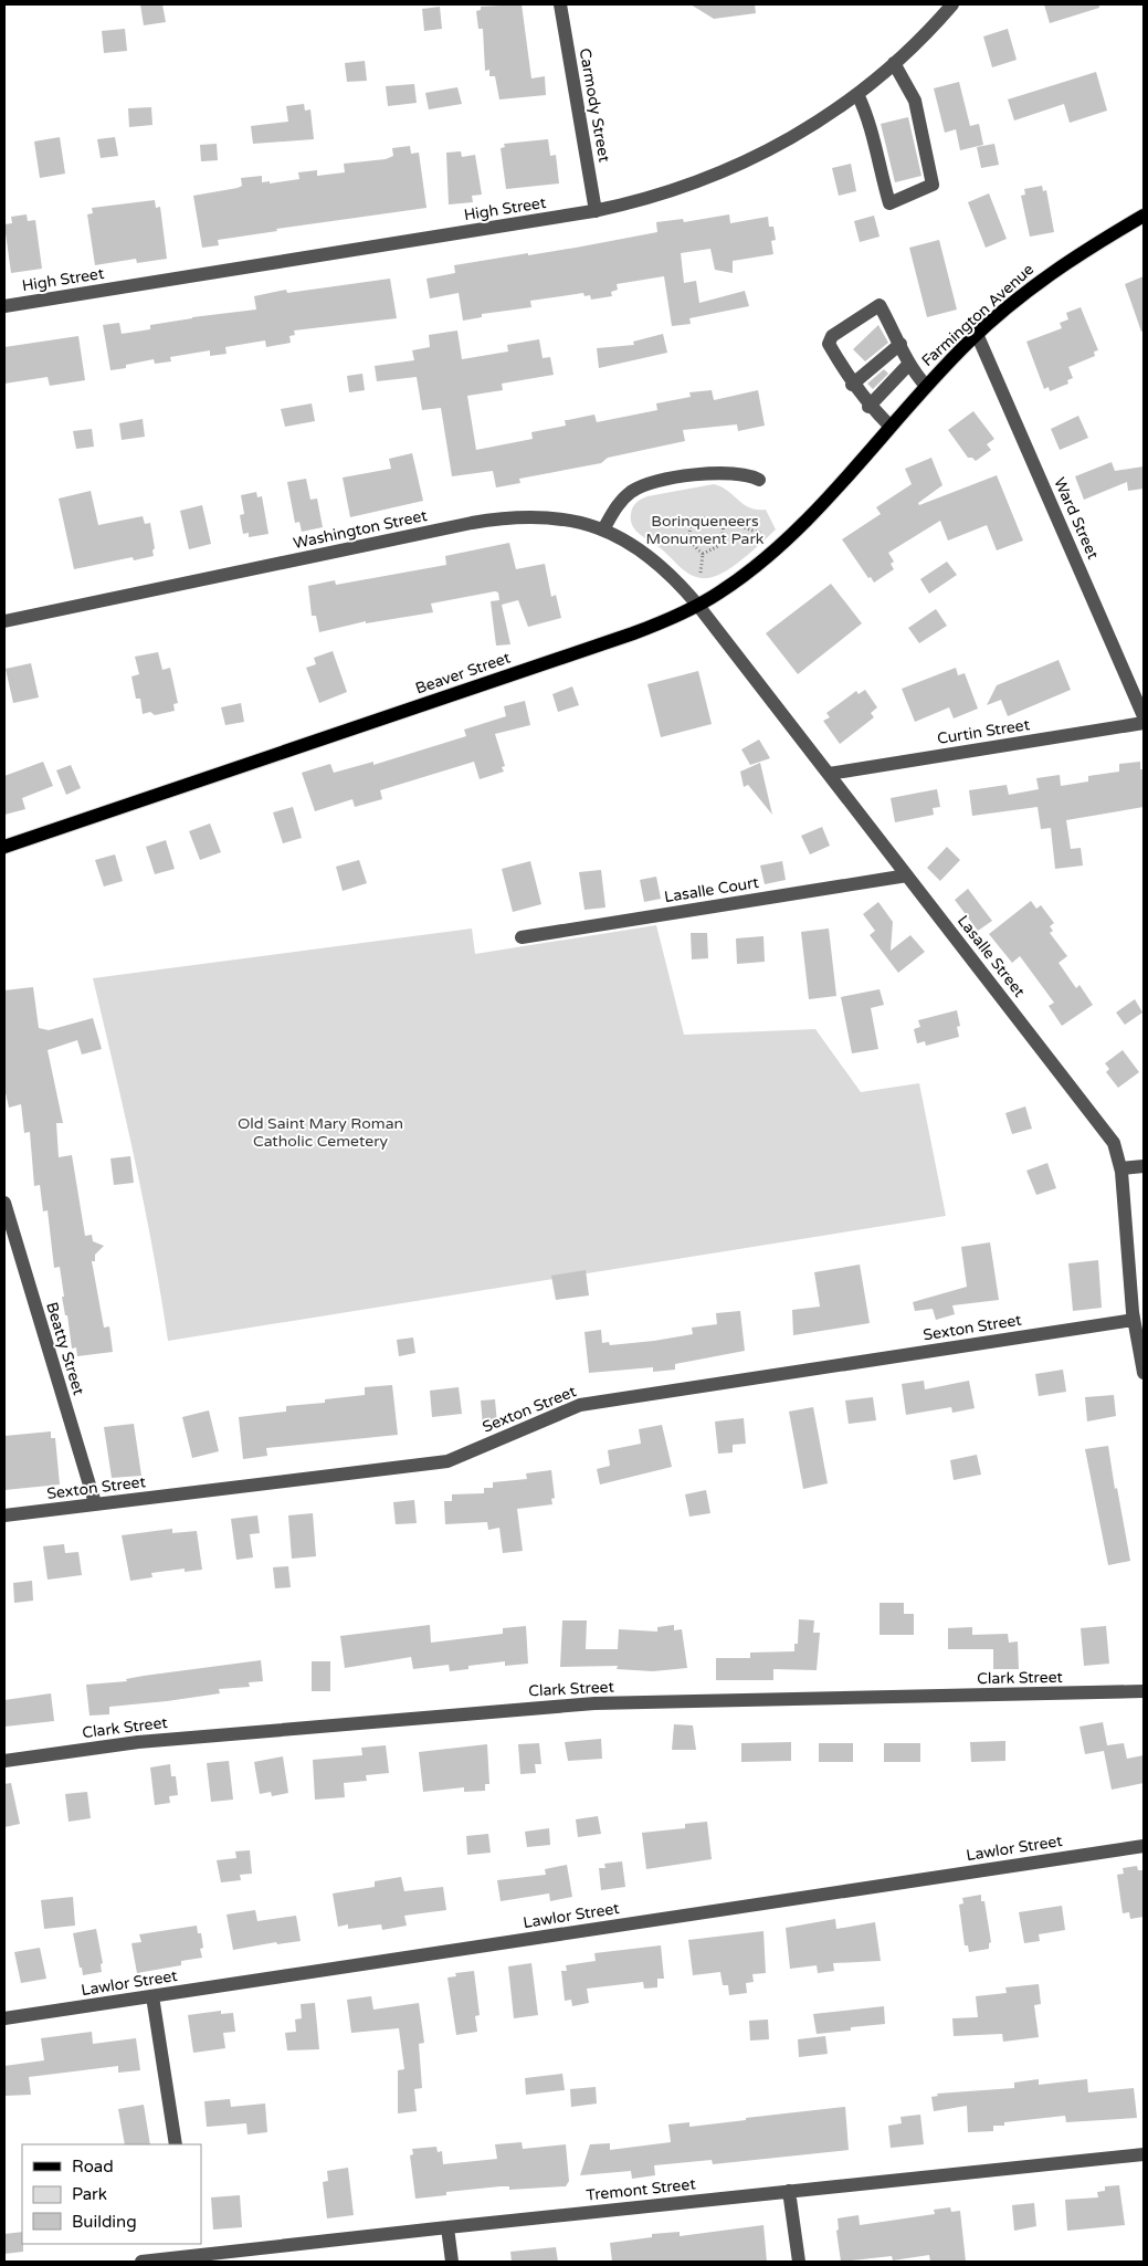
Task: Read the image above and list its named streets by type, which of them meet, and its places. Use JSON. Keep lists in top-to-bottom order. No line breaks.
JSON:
{"streets":{"main road":["Farmington Avenue","Beaver Street"],"street":["Carmody Street","High Street","Ward Street","Washington Street","Curtin Street","Lasalle Court","Lasalle Street","Sexton Street","Beatty Street","Clark Street","Lawlor Street","Tremont Street"]},"crossings":[["Carmody Street","High Street"],["Farmington Avenue","Ward Street"],["Farmington Avenue","Beaver Street"],["Washington Street","Beaver Street"],["Washington Street","Lasalle Street"],["Beaver Street","Lasalle Street"],["Curtin Street","Lasalle Street"],["Lasalle Court","Lasalle Street"],["Lasalle Street","Sexton Street"],["Sexton Street","Beatty Street"]],"parks":["Borinqueneers Monument Park","Old Saint Mary Roman Catholic Cemetery"],"legend":["Road","Park","Building"]}
